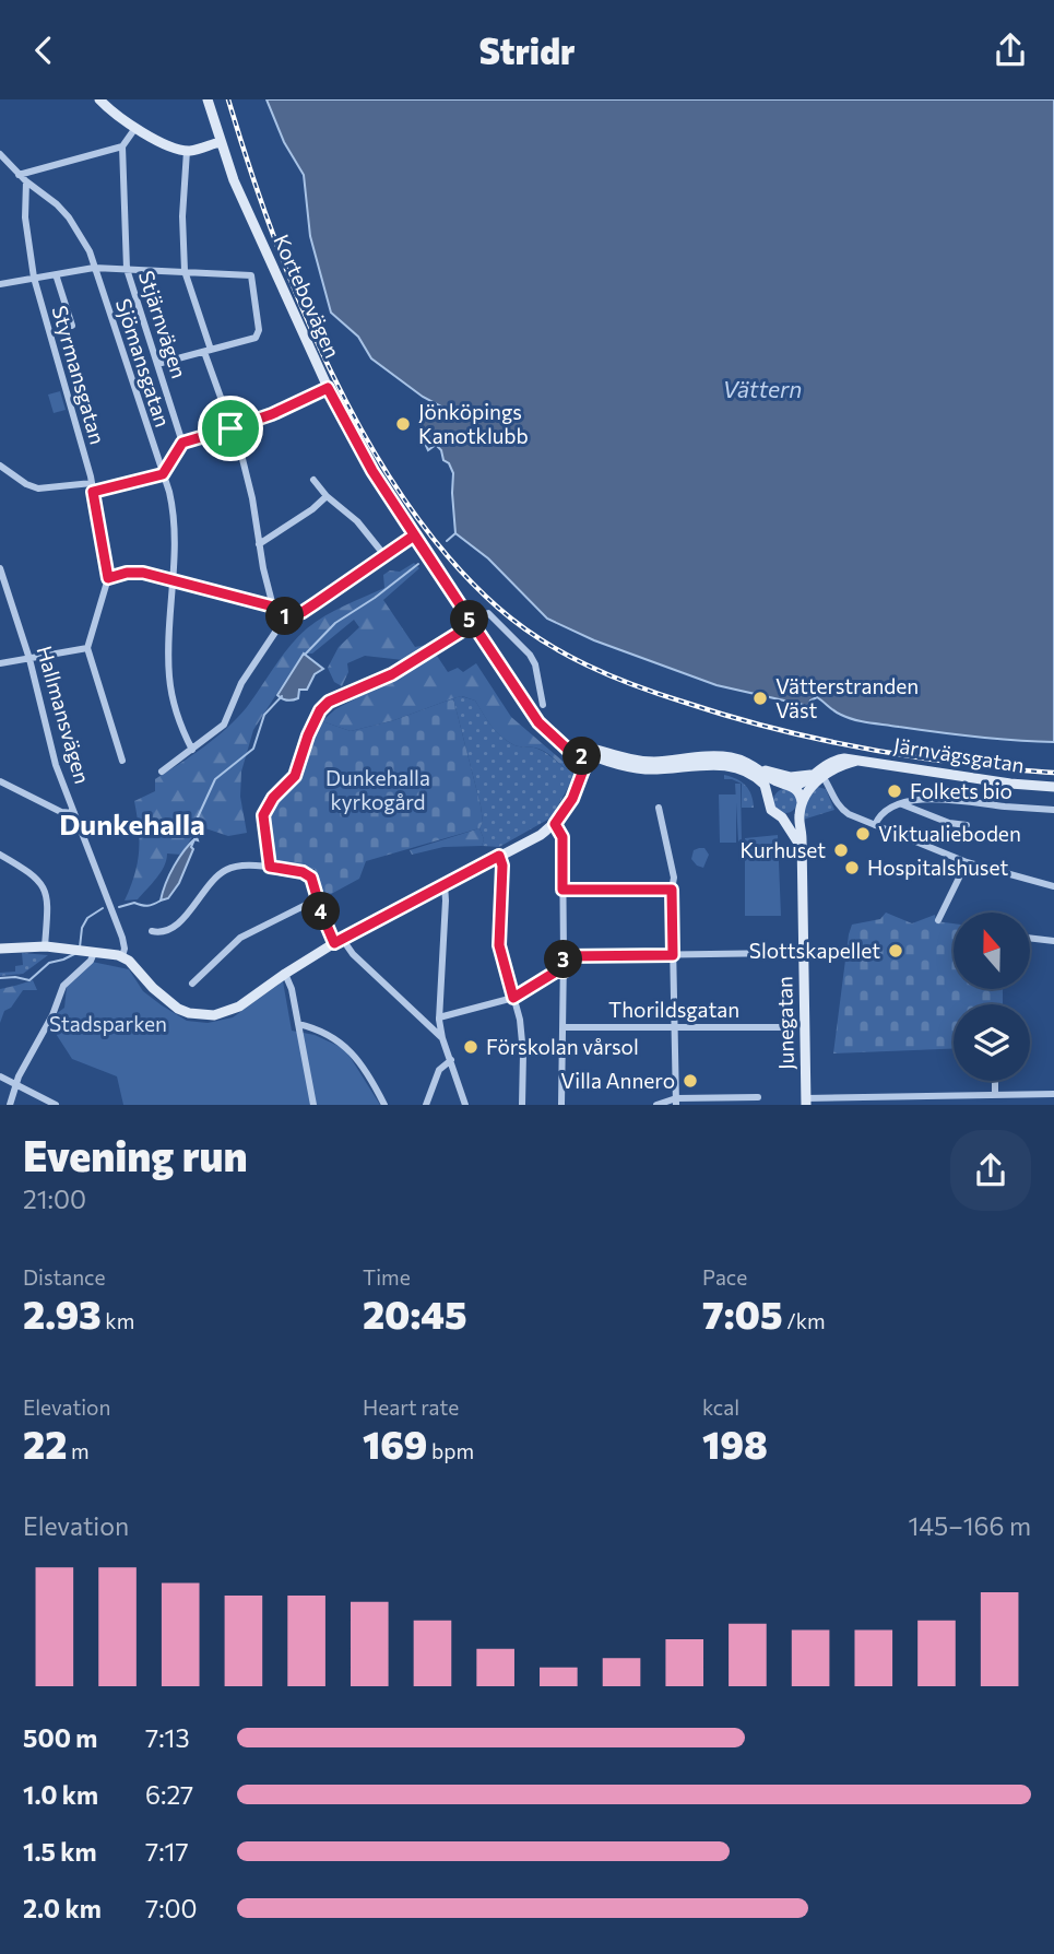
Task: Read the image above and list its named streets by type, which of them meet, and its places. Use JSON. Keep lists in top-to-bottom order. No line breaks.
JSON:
{"streets":{"street":["Kortebovägen","Stjärnvägen","Sjömansgatan","Styrmansgatan","Hallmansvägen","Järnvägsgatan","Thorildsgatan","Junegatan"]},"crossings":[["Kortebovägen","Järnvägsgatan"],["Kortebovägen","Junegatan"],["Sjömansgatan","Styrmansgatan"],["Järnvägsgatan","Junegatan"]],"districts":["Dunkehalla"],"water":["Vättern"],"parks":["Dunkehalla kyrkogård","Stadsparken"],"places":["Jönköpings Kanotklubb","Vätterstranden Väst","Folkets bio","Viktualieboden","Kurhuset","Hospitalshuset","Slottskapellet","Förskolan vårsol","Villa Annero"],"north":"top","page":{"header":"Stridr","pins":["1","5","2","4","3"],"heading":["Evening run","21:00"],"stats":[["Distance","2.93 km"],["Time","20:45"],["Pace","7:05 /km"],["Elevation","22 m"],["Heart rate","169 bpm"],["kcal","198"]],"chart":["Elevation","145–166 m"],"list":[{"name":"500 m","note":"7:13"},{"name":"1.0 km","note":"6:27"},{"name":"1.5 km","note":"7:17"},{"name":"2.0 km","note":"7:00"}]}}
